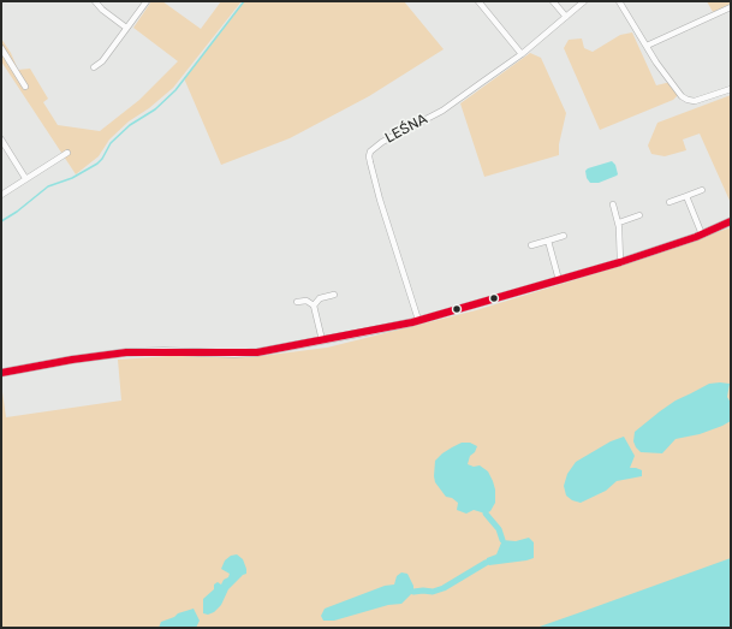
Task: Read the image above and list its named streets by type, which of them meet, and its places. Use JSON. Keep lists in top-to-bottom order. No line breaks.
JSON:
{"streets":{"street":["LEŚNA"]}}
